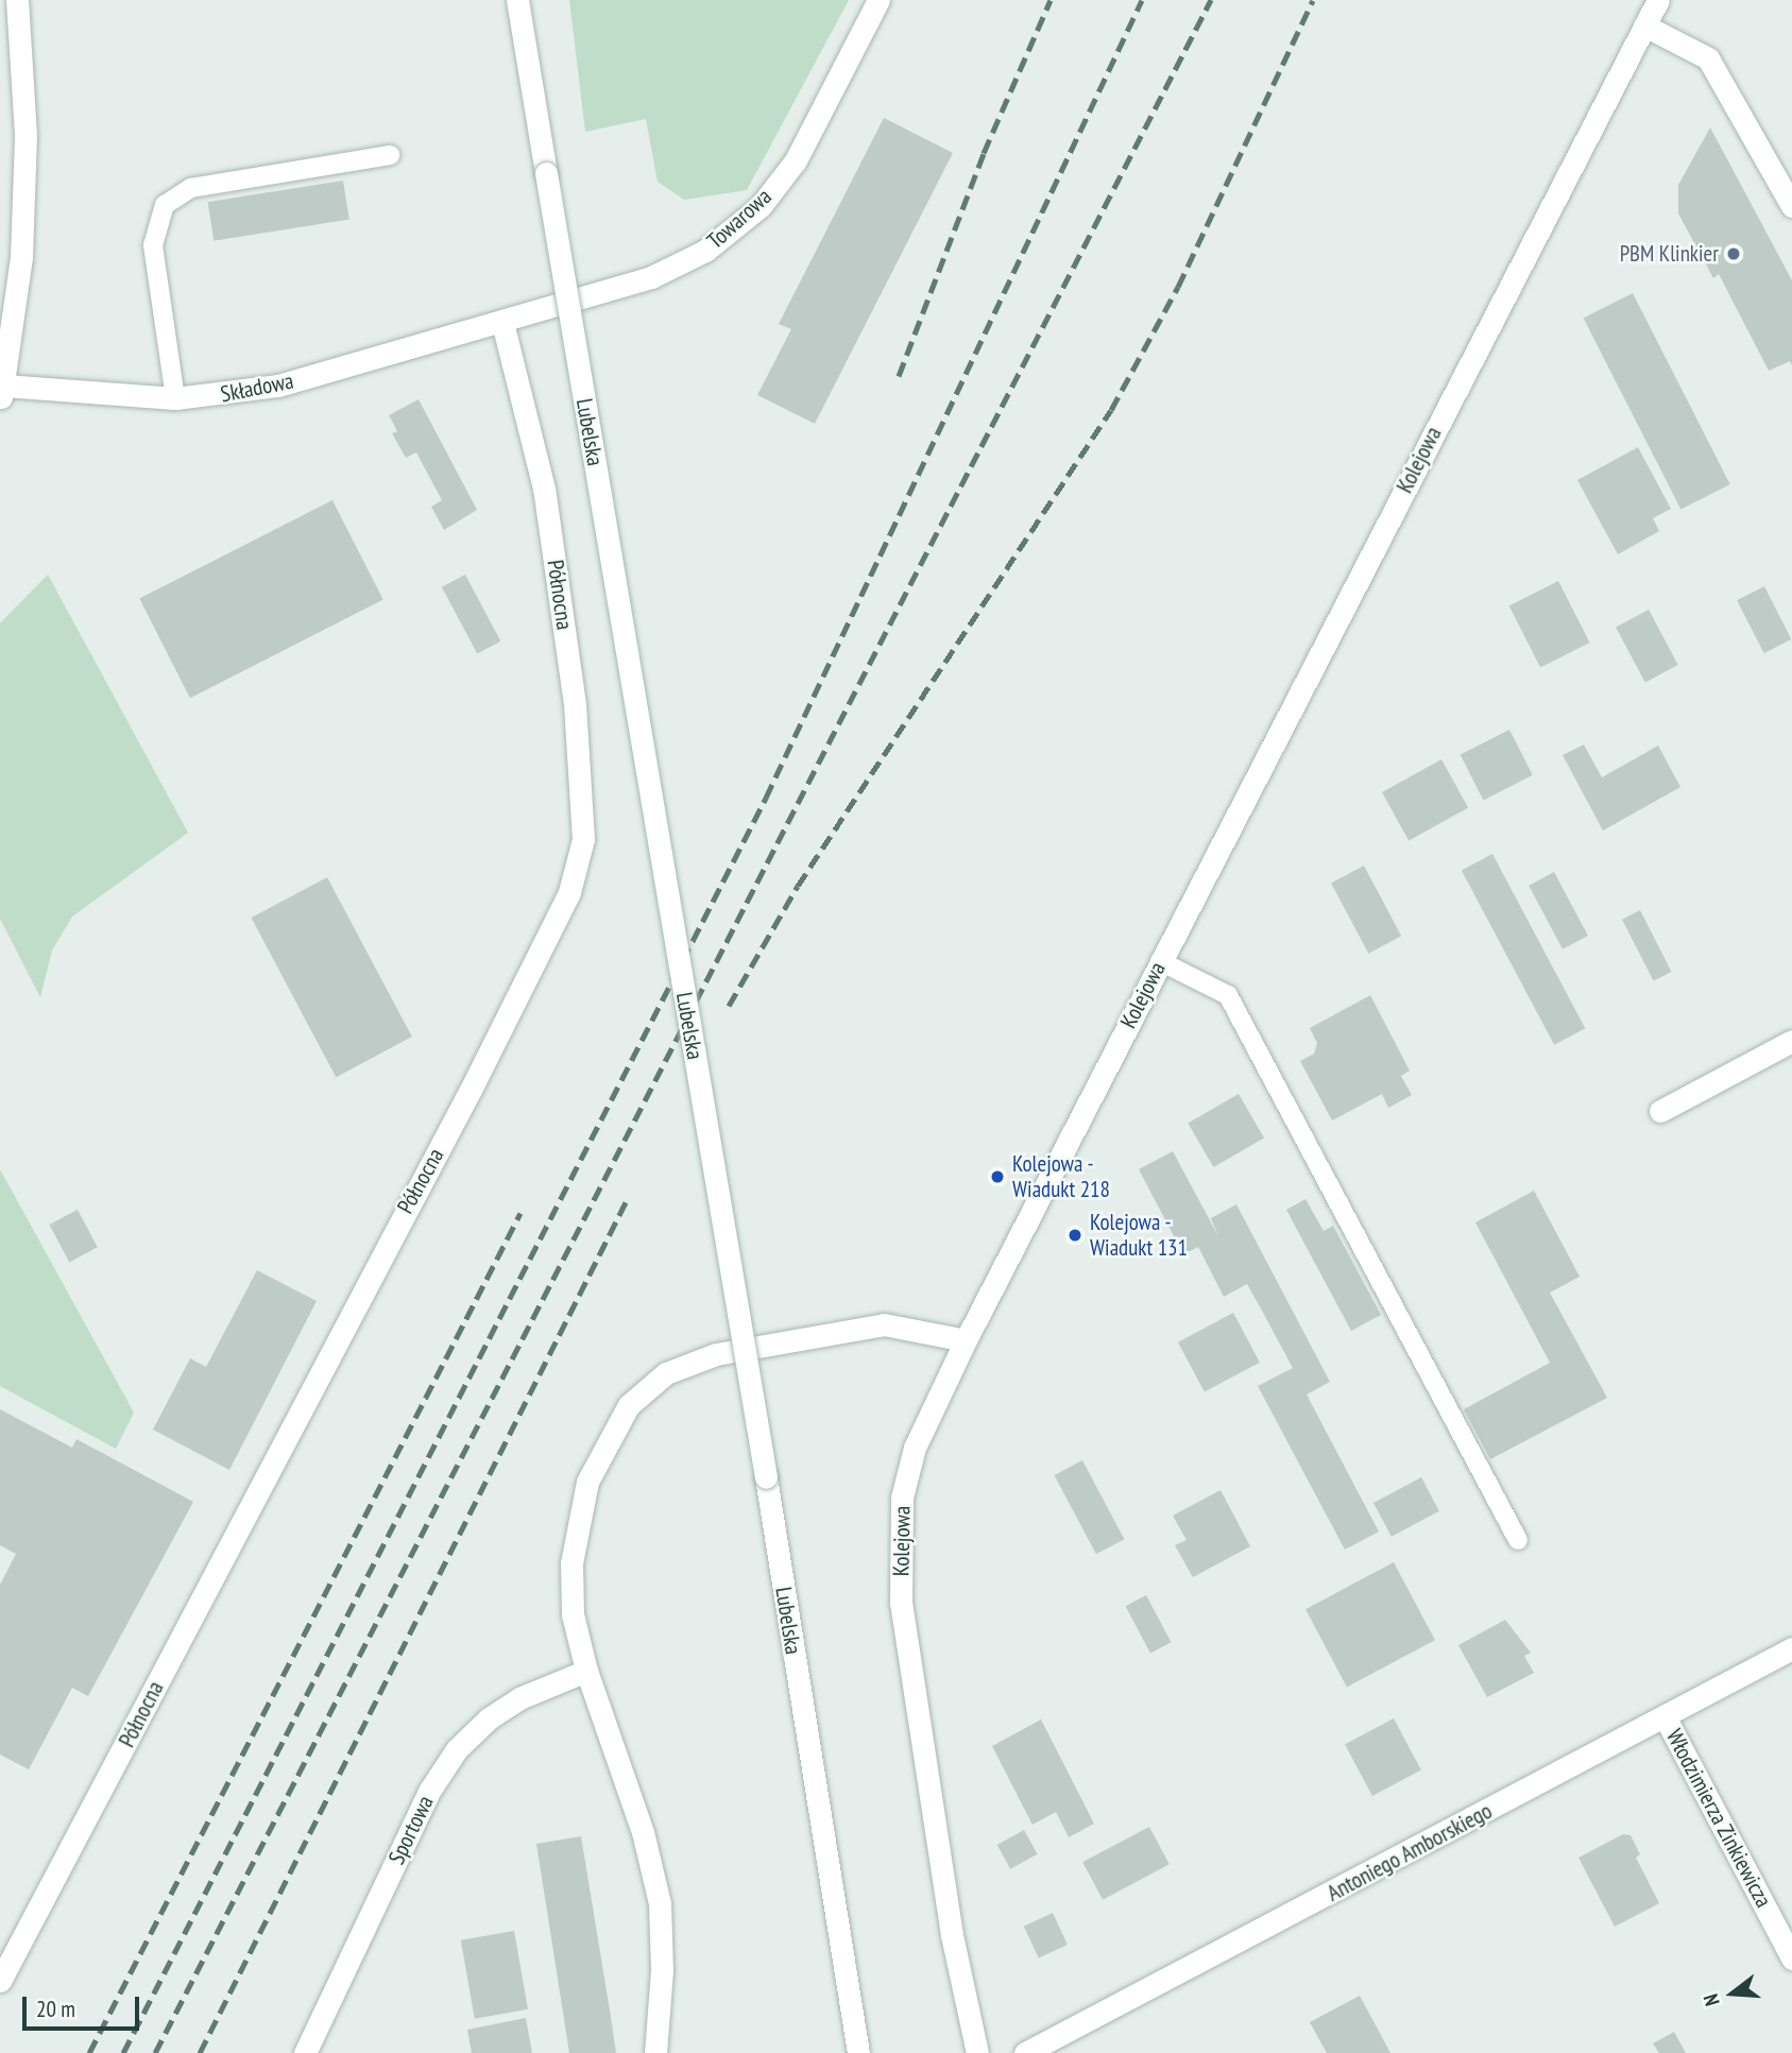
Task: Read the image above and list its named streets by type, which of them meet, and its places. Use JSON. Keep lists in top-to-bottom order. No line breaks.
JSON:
{"streets":{"street":["Towarowa","Składowa","Lubelska","Kolejowa","Północna","Włodzimierza Zinkiewicza","Sportowa","Antoniego Amborskiego"]},"crossings":[["Towarowa","Składowa"],["Towarowa","Północna"],["Składowa","Północna"],["Włodzimierza Zinkiewicza","Antoniego Amborskiego"]],"places":["PBM Klinkier","Kolejowa - Wiadukt 218","Kolejowa - Wiadukt 131"],"scale_bar":"20 m","north":"left"}
